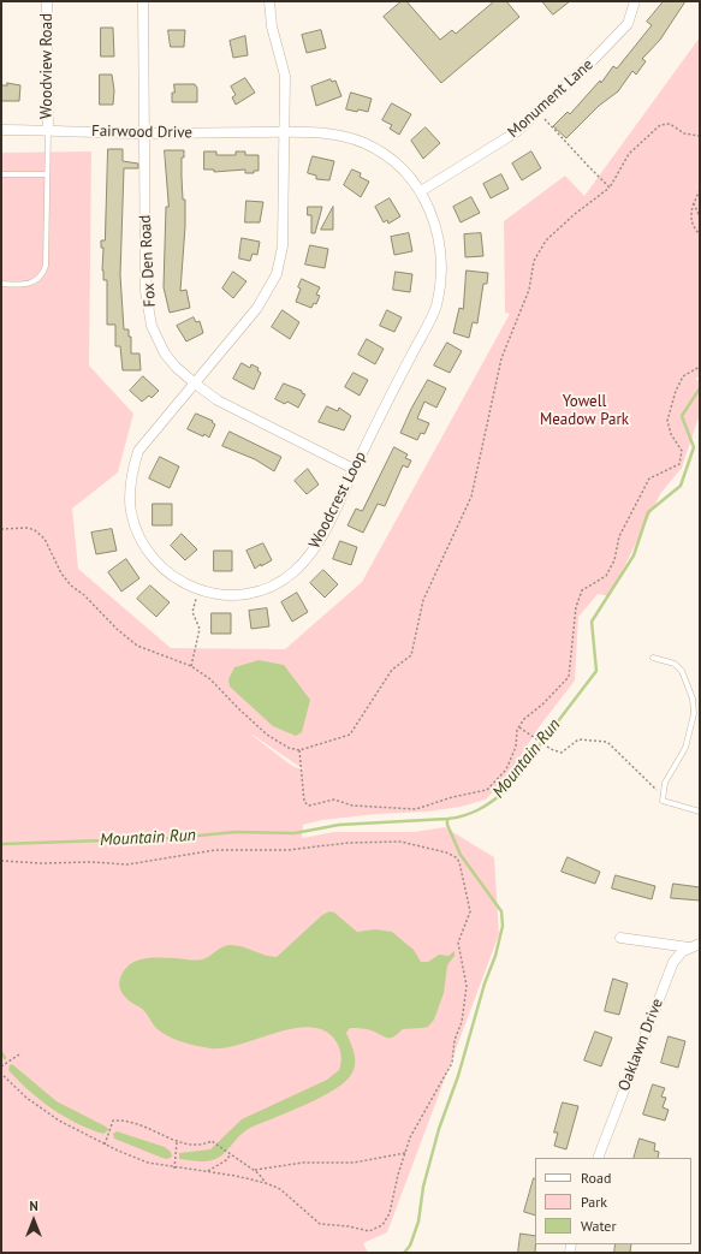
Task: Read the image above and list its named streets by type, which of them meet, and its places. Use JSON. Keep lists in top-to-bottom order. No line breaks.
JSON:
{"streets":{"street":["Woodview Road","Monument Lane","Fairwood Drive","Fox Den Road","Woodcrest Loop","Oaklawn Drive"]},"crossings":[["Woodview Road","Fairwood Drive"],["Monument Lane","Woodcrest Loop"],["Fairwood Drive","Fox Den Road"],["Fairwood Drive","Woodcrest Loop"],["Fox Den Road","Woodcrest Loop"]],"water":["Mountain Run"],"parks":["Yowell Meadow Park"],"legend":["Road","Park","Water"],"north":"top"}
